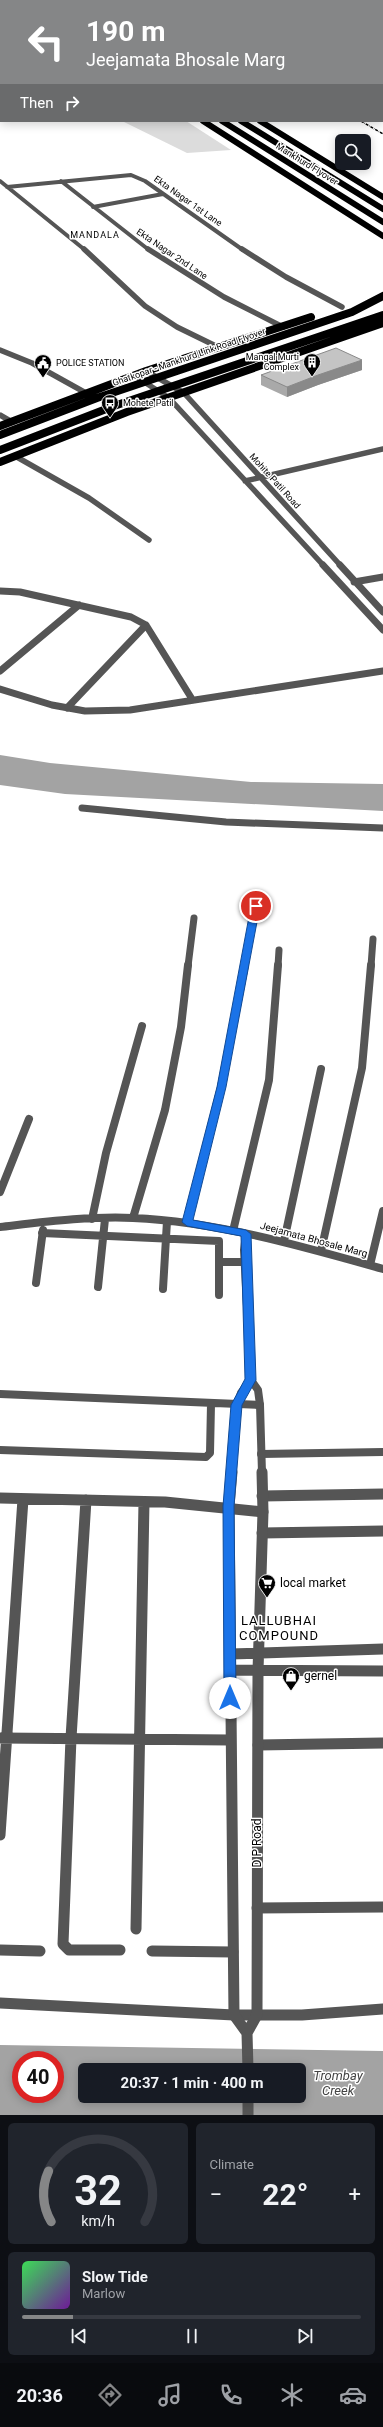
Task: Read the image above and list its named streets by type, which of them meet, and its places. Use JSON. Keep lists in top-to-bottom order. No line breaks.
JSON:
{"streets":{"highway":["Mankhurd Flyover","Ghatkopar - Mankhurd Link Road Flyover"],"street":["Ekta Nagar 1st Lane","Ekta Nagar 2nd Lane","Mohite Patil Road","Jeejamata Bhosale Marg","D P Road"]},"crossings":[["Ekta Nagar 1st Lane","Ekta Nagar 2nd Lane"]],"districts":["MANDALA","LALLUBHAI COMPOUND"],"water":["Trombay Creek"],"places":{"building":["Mangal Murti Complex"],"public building":["POLICE STATION"],"bus stop":["Mohete Patil"],"supermarket":["local market"],"shop":["gernel"]},"page":{"turn":["190 m","Jeejamata Bhosale Marg"],"then":"Then","limit":"40","trip":"20:37 · 1 min · 400 m","tile":"Climate","heat":["−","22°","+"],"song":["Slow Tide","Marlow"],"tabs":"20:36","gauge":["32","km/h"]}}
